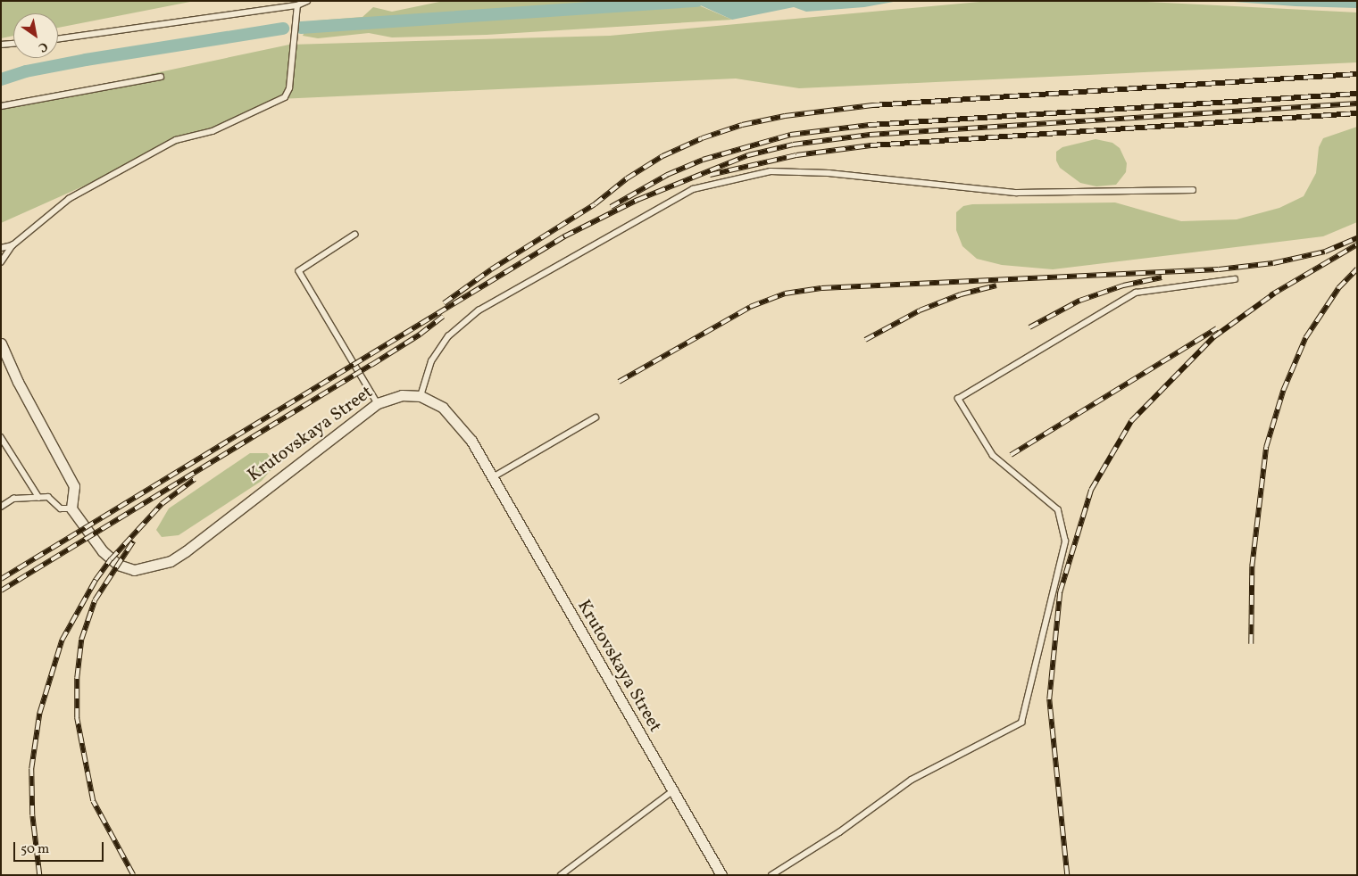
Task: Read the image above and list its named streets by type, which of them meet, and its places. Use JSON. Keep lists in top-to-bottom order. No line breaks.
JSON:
{"streets":{"street":["Krutovskaya Street"]},"scale_bar":"50 m","north":"bottom right"}
